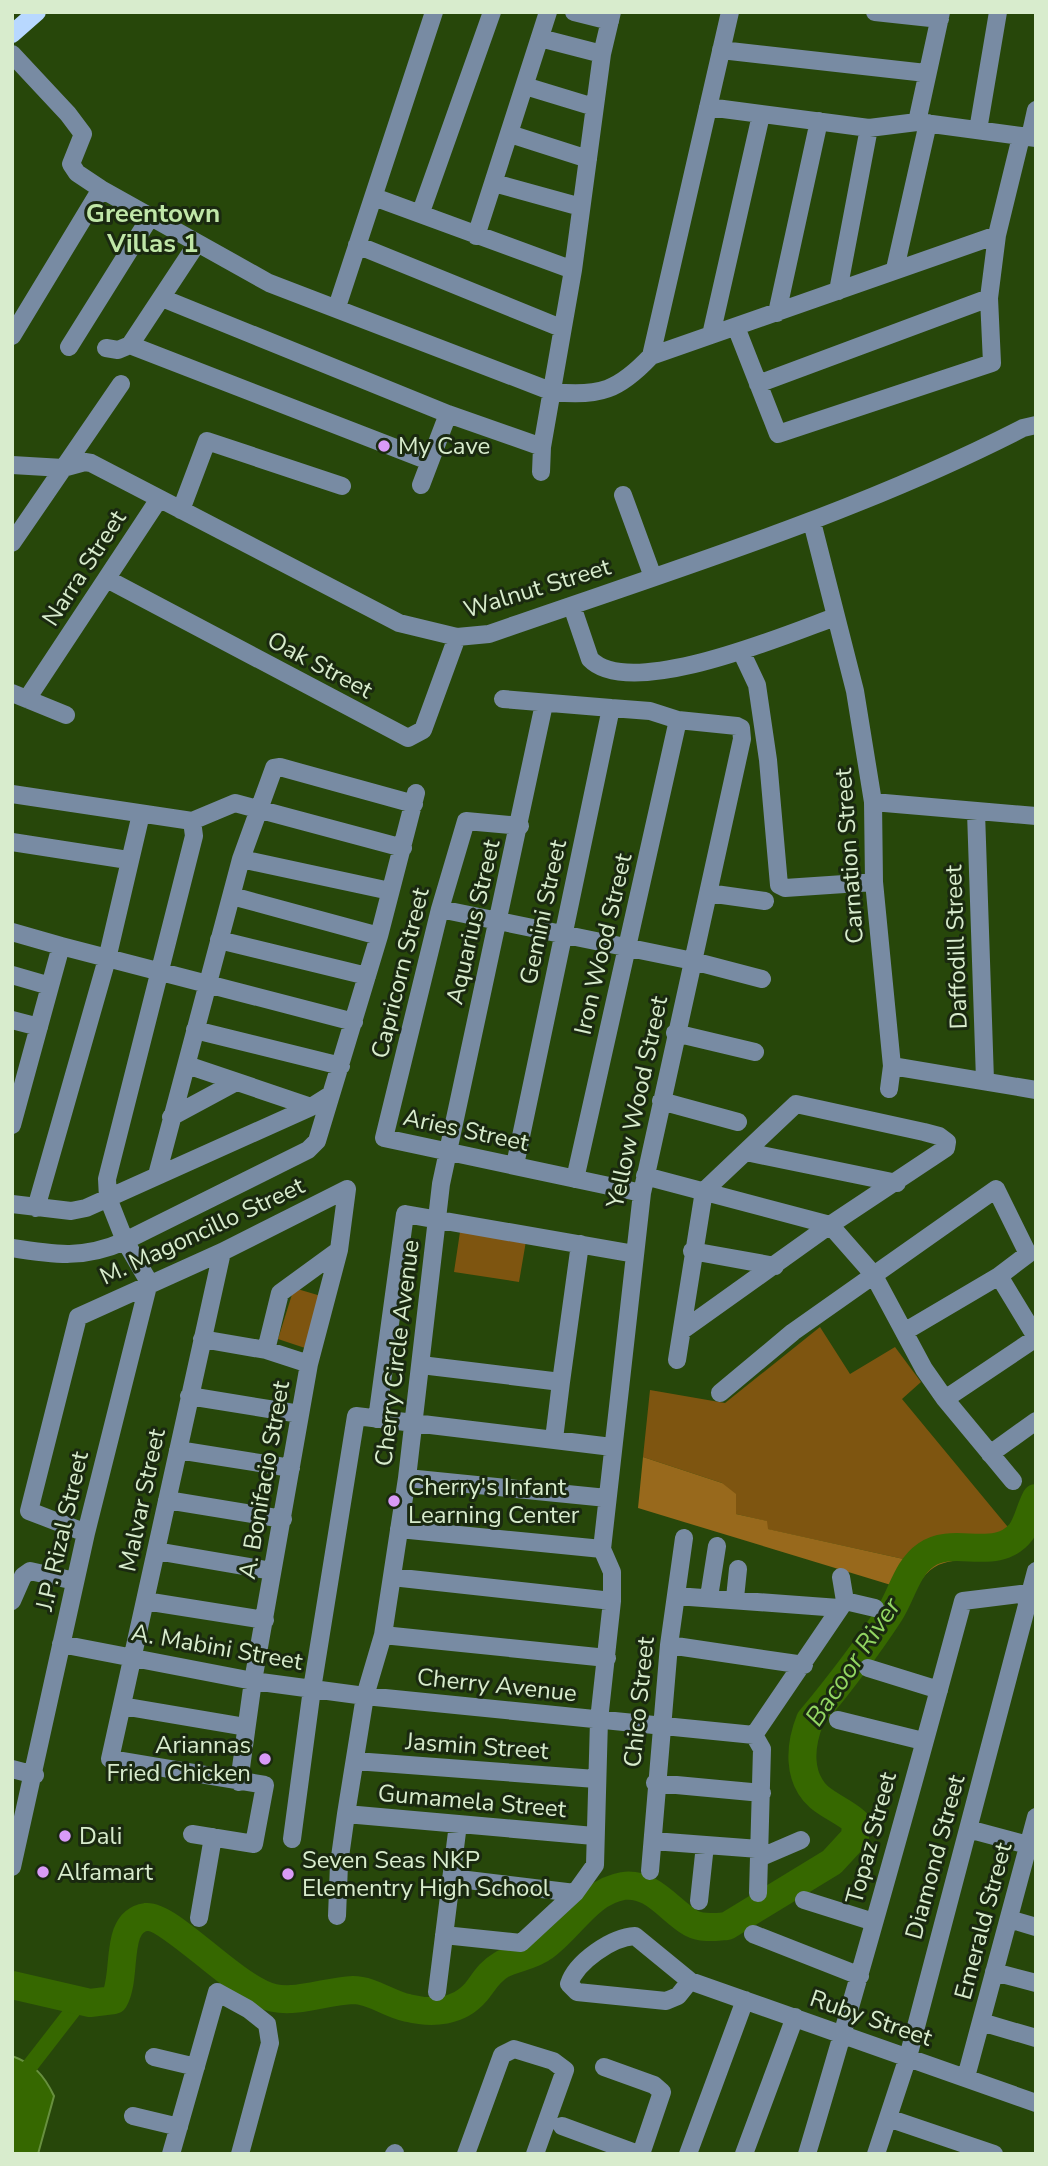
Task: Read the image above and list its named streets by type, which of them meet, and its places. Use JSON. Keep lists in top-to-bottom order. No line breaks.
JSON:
{"streets":{"street":["Narra Street","Walnut Street","Oak Street","Carnation Street","Gemini Street","Aquarius Street","Iron Wood Street","Daffodill Street","Capricorn Street","Yellow Wood Street","Aries Street","M. Magoncillo Street","Cherry Circle Avenue","A. Bonifacio Street","Malvar Street","J.P. Rizal Street","A. Mabini Street","Cherry Avenue","Chico Street","Jasmin Street","Gumamela Street","Topaz Street","Diamond Street","Emerald Street","Ruby Street"]},"crossings":[["Narra Street","Walnut Street"],["Narra Street","Oak Street"],["Walnut Street","Oak Street"],["Walnut Street","Carnation Street"],["Gemini Street","Aries Street"],["Aquarius Street","Capricorn Street"],["Aquarius Street","Aries Street"],["Aquarius Street","Cherry Circle Avenue"],["Iron Wood Street","Yellow Wood Street"],["Iron Wood Street","Aries Street"],["Capricorn Street","Aries Street"],["Yellow Wood Street","Aries Street"],["M. Magoncillo Street","A. Bonifacio Street"],["M. Magoncillo Street","Malvar Street"],["M. Magoncillo Street","J.P. Rizal Street"],["Cherry Circle Avenue","A. Mabini Street"],["Cherry Circle Avenue","Cherry Avenue"],["Cherry Circle Avenue","Jasmin Street"],["Cherry Circle Avenue","Gumamela Street"],["A. Bonifacio Street","Malvar Street"],["A. Bonifacio Street","A. Mabini Street"],["Malvar Street","A. Mabini Street"],["J.P. Rizal Street","A. Mabini Street"],["A. Mabini Street","Cherry Avenue"],["Cherry Avenue","Chico Street"],["Topaz Street","Diamond Street"],["Topaz Street","Ruby Street"],["Diamond Street","Ruby Street"],["Emerald Street","Ruby Street"]],"districts":["Greentown Villas 1"],"water":["Bacoor River"],"places":["My Cave","Cherry's Infant Learning Center","Ariannas Fried Chicken","Dali","Alfamart","Seven Seas NKP Elementry High School"]}
